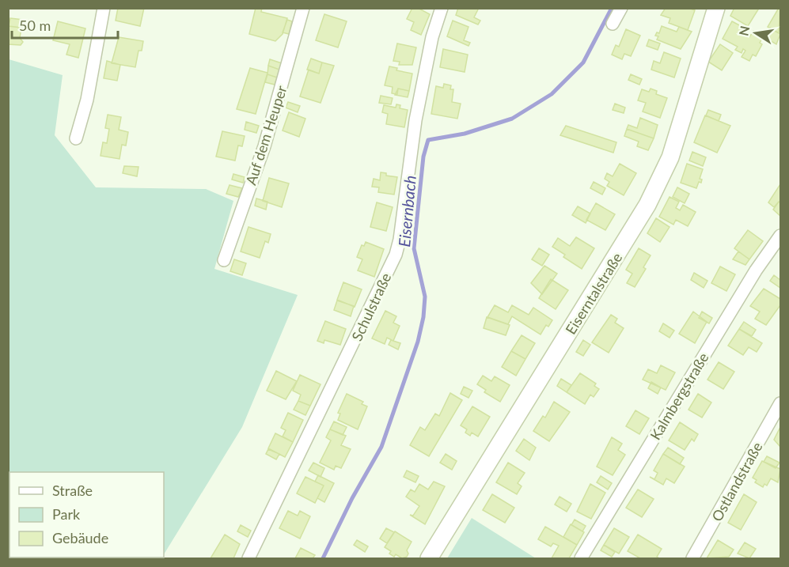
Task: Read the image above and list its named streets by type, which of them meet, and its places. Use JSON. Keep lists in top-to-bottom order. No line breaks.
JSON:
{"streets":{"main road":["Eiserntalstraße"],"street":["Auf dem Heuper","Schulstraße","Kalmbergstraße","Ostlandstraße"]},"water":["Eisernbach"],"legend":["Straße","Park","Gebäude"],"scale_bar":"50 m","north":"left"}
